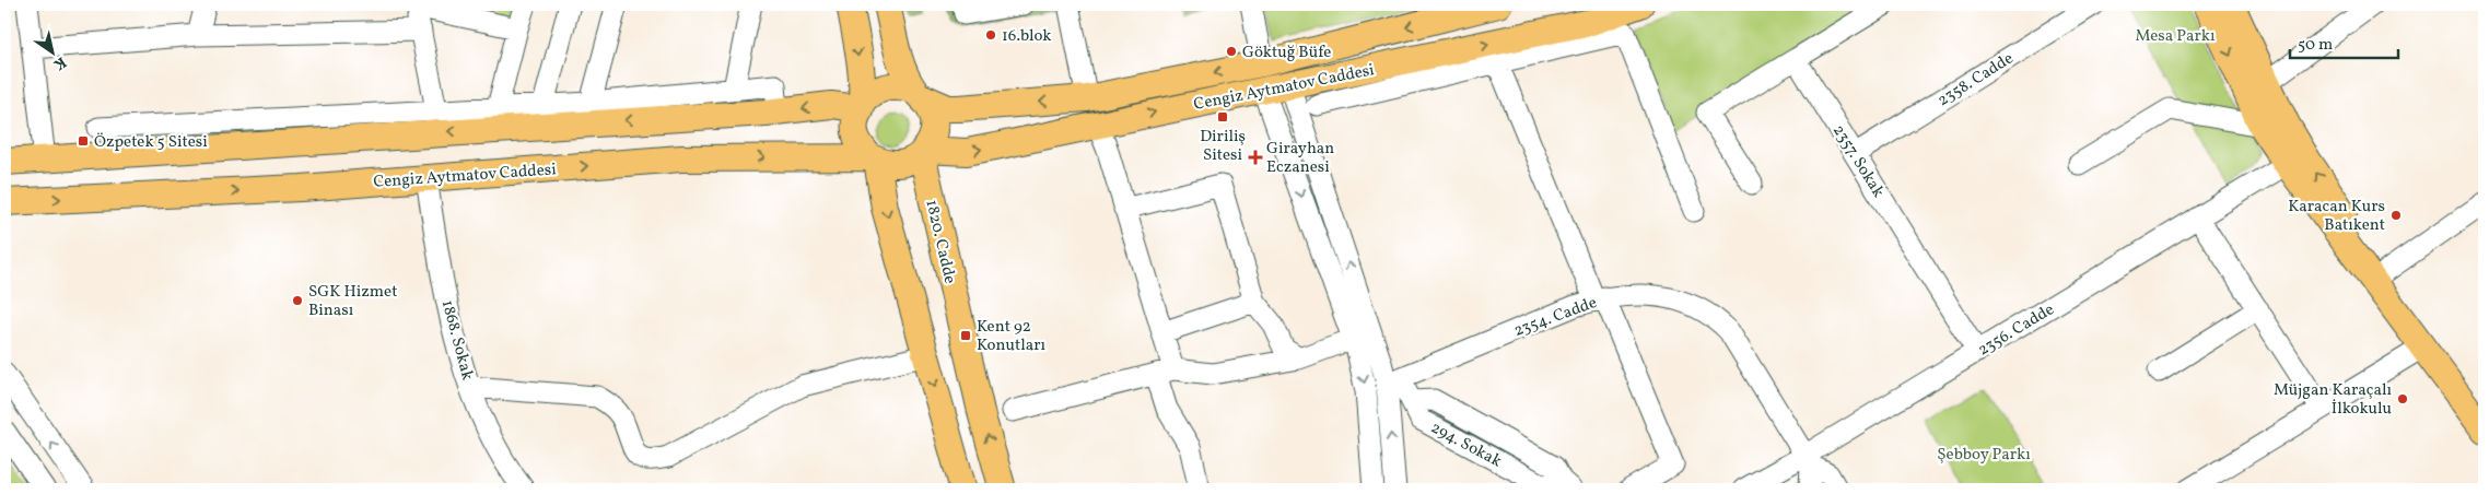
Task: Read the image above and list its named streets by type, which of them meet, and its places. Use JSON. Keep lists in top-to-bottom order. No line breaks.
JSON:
{"streets":{"main road":["Cengiz Aytmatov Caddesi","1820. Cadde"],"street":["2358. Cadde","2357. Sokak","2354. Cadde","2356. Cadde","1868. Sokak","294. Sokak"]},"crossings":[["2358. Cadde","2357. Sokak"],["Cengiz Aytmatov Caddesi","1820. Cadde"],["Cengiz Aytmatov Caddesi","1868. Sokak"],["2357. Sokak","2356. Cadde"],["2354. Cadde","2356. Cadde"],["2354. Cadde","294. Sokak"]],"parks":["Mesa Parkı","Şebboy Parkı"],"places":{"other":["16.blok","Göktuğ Büfe","Karacan Kurs Batıkent","SGK Hizmet Binası","Müjgan Karaçalı İlkokulu"],"transit":["Diriliş Sitesi","Özpetek 5 Sitesi","Kent 92 Konutları"],"health":["Girayhan Eczanesi"]},"scale_bar":"50 m","north":"bottom right"}
